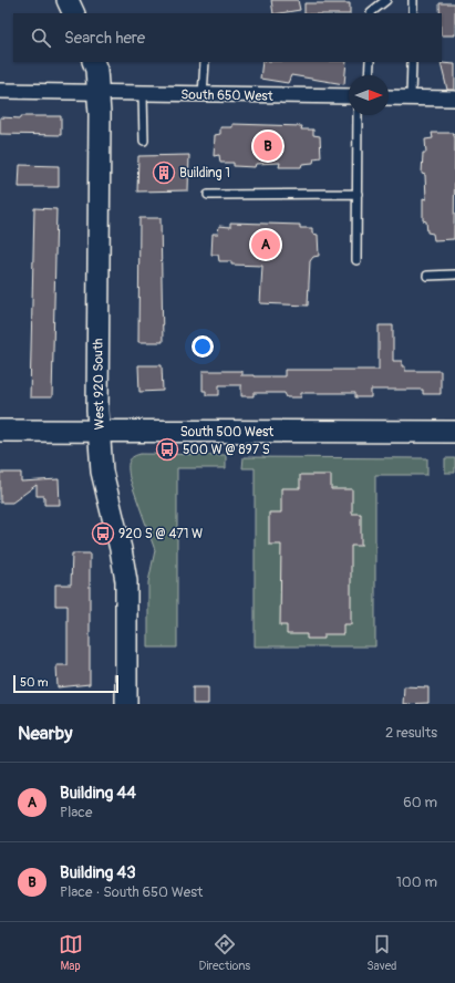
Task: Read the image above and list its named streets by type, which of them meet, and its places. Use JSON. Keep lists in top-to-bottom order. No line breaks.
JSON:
{"streets":{"street":["South 650 West","West 920 South","South 500 West"]},"crossings":[["South 650 West","West 920 South"],["West 920 South","South 500 West"]],"places":{"building":["Building 1"],"bus stop":["500 W @ 897 S","920 S @ 471 W"]},"scale_bar":"50 m","north":"right","page":{"search":"Search here","pins":["B","A"],"scale":"50 m","heading":["Nearby","2 results"],"list":[{"mark":"A","name":"Building 44","note":"Place","value":"60 m"},{"mark":"B","name":"Building 43","note":"Place · South 650 West","value":"100 m"}],"nav":["Map","Directions","Saved"]}}
